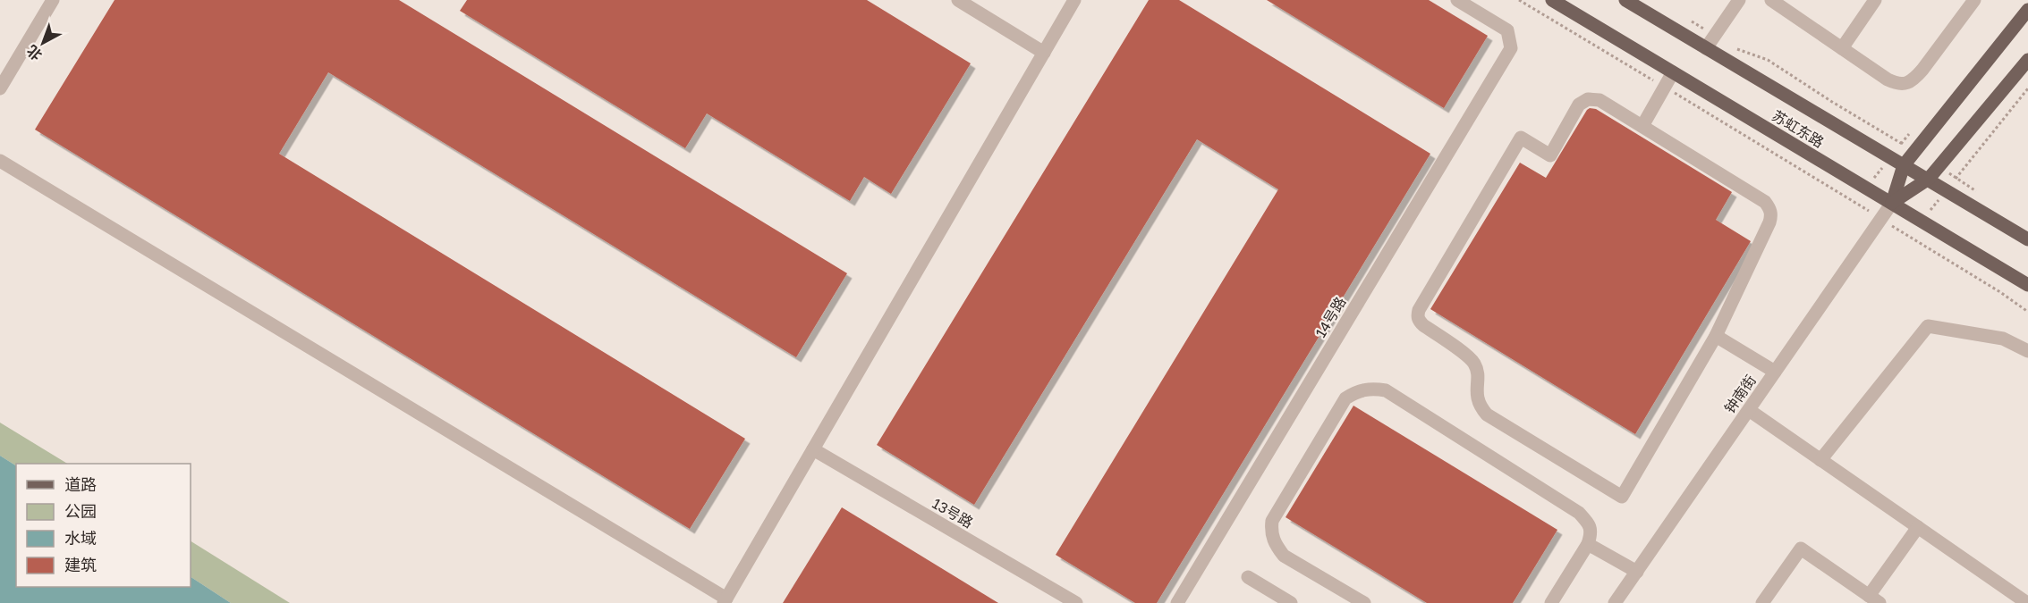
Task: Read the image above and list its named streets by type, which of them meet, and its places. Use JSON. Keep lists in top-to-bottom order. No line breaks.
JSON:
{"streets":{"main road":["苏虹东路","钟南街"],"street":["14号路","13号路"]},"crossings":[["苏虹东路","钟南街"]],"legend":["道路","公园","水域","建筑"],"north":"bottom left"}
